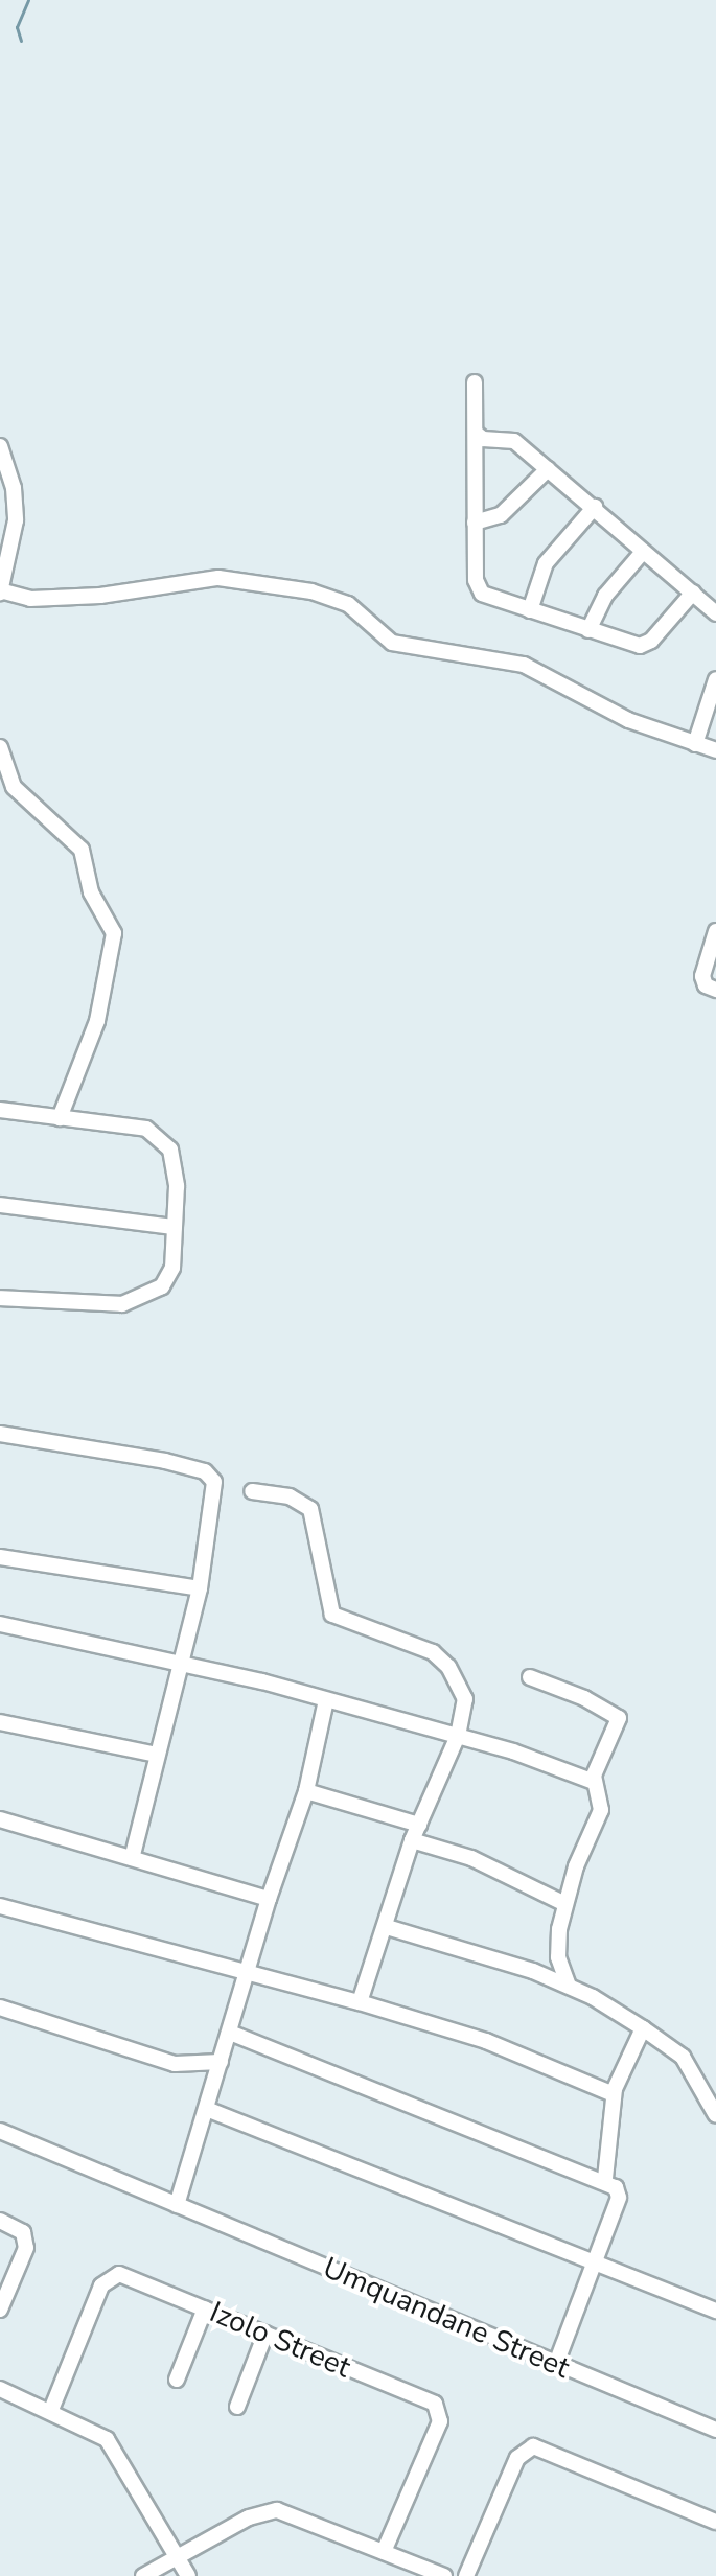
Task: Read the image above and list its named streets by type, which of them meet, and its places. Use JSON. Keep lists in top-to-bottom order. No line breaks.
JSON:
{"streets":{"street":["Umquandane Street","Izolo Street"]}}
